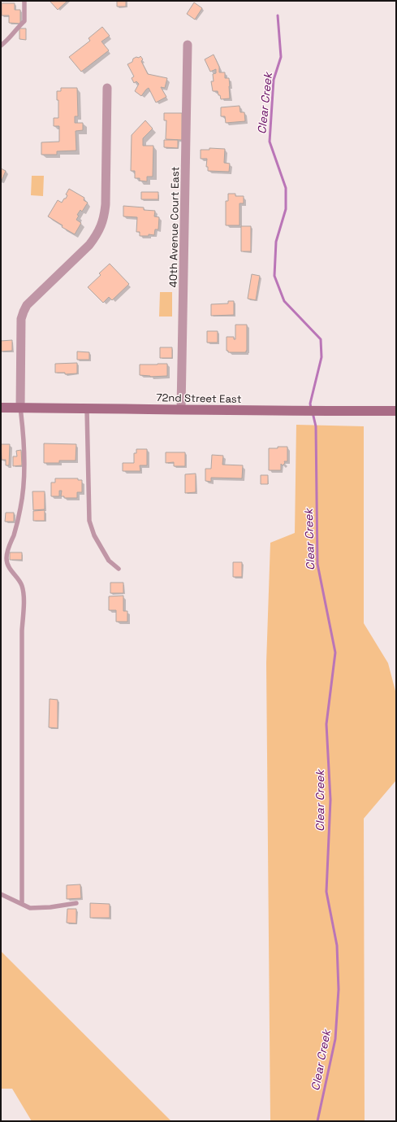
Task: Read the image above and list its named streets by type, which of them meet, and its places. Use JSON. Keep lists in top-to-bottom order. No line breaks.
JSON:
{"streets":{"main road":["72nd Street East"],"street":["40th Avenue Court East"]},"crossings":[["40th Avenue Court East","72nd Street East"]],"water":["Clear Creek"]}
